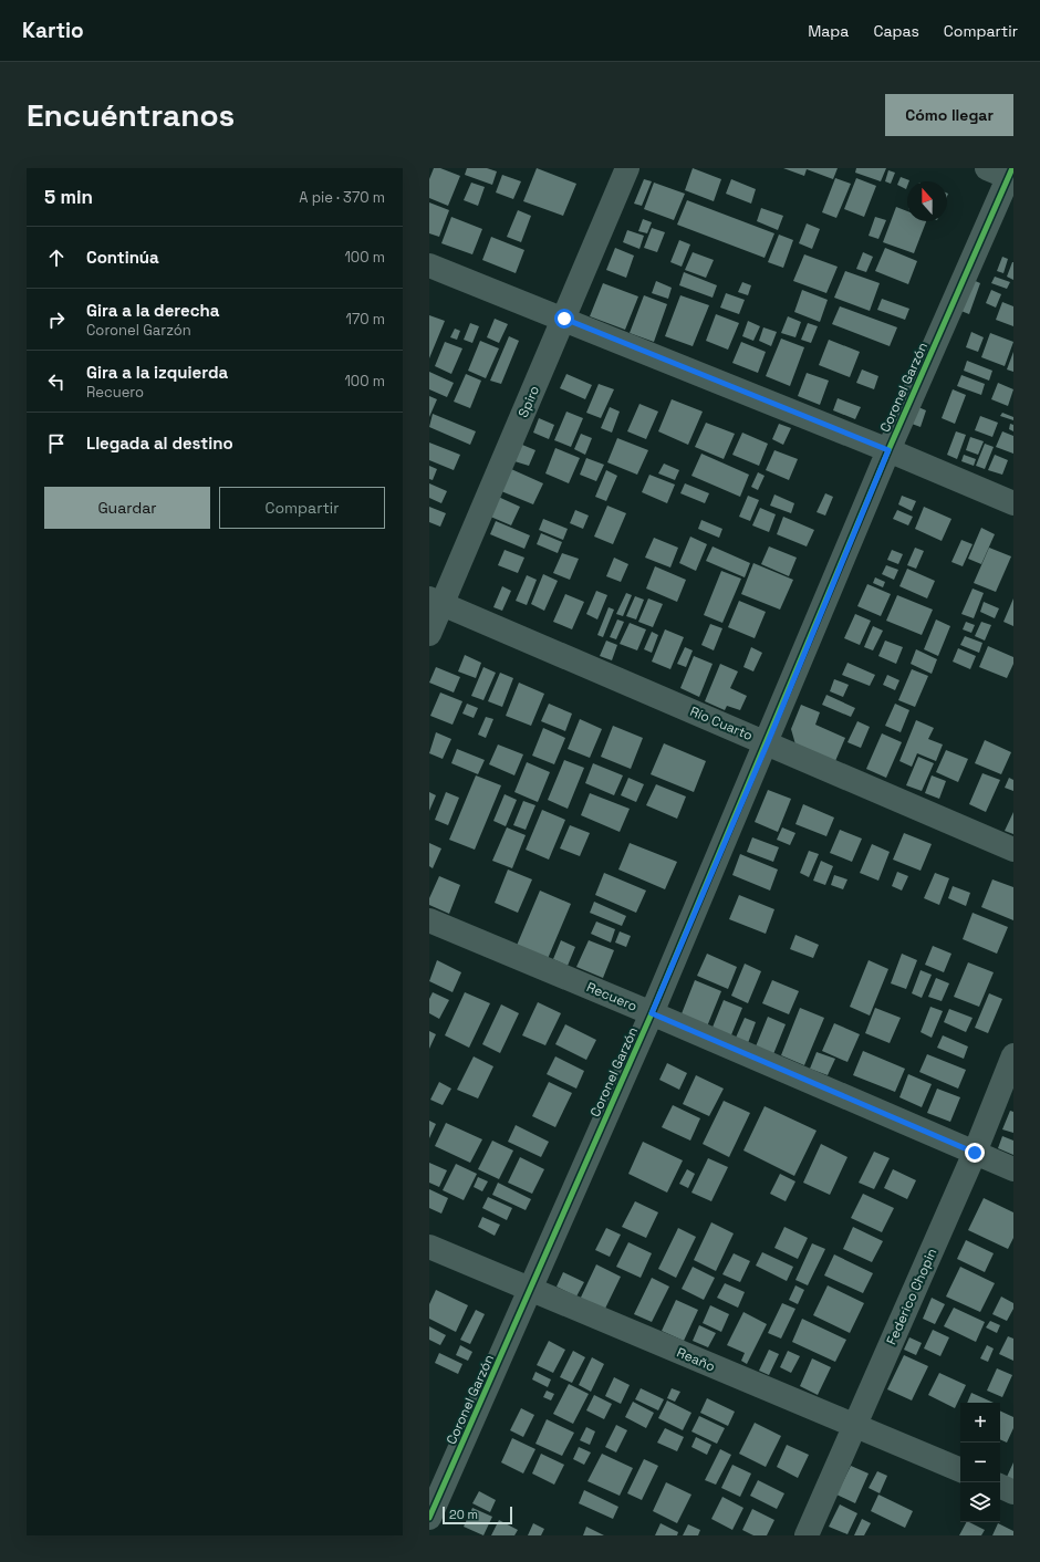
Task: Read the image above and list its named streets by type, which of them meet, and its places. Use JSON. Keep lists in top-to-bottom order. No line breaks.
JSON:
{"streets":{"street":["Coronel Garzón","Spiro","Río Cuarto","Recuero","Federico Chopin","Reaño"]},"crossings":[["Coronel Garzón","Río Cuarto"],["Coronel Garzón","Recuero"],["Coronel Garzón","Reaño"],["Spiro","Río Cuarto"],["Recuero","Federico Chopin"],["Federico Chopin","Reaño"]],"scale_bar":"20 m","north":"top","page":{"header":"Kartio","nav":["Mapa","Capas","Compartir"],"buttons":["Cómo llegar",["Guardar","Compartir"]],"title":"Encuéntranos","heading":["5 min","A pie · 370 m"],"list":[["Continúa","100 m"],["Gira a la derecha","Coronel Garzón","170 m"],["Gira a la izquierda","Recuero","100 m"],"Llegada al destino"],"map_buttons":["+","−"],"scale":"20 m"}}
